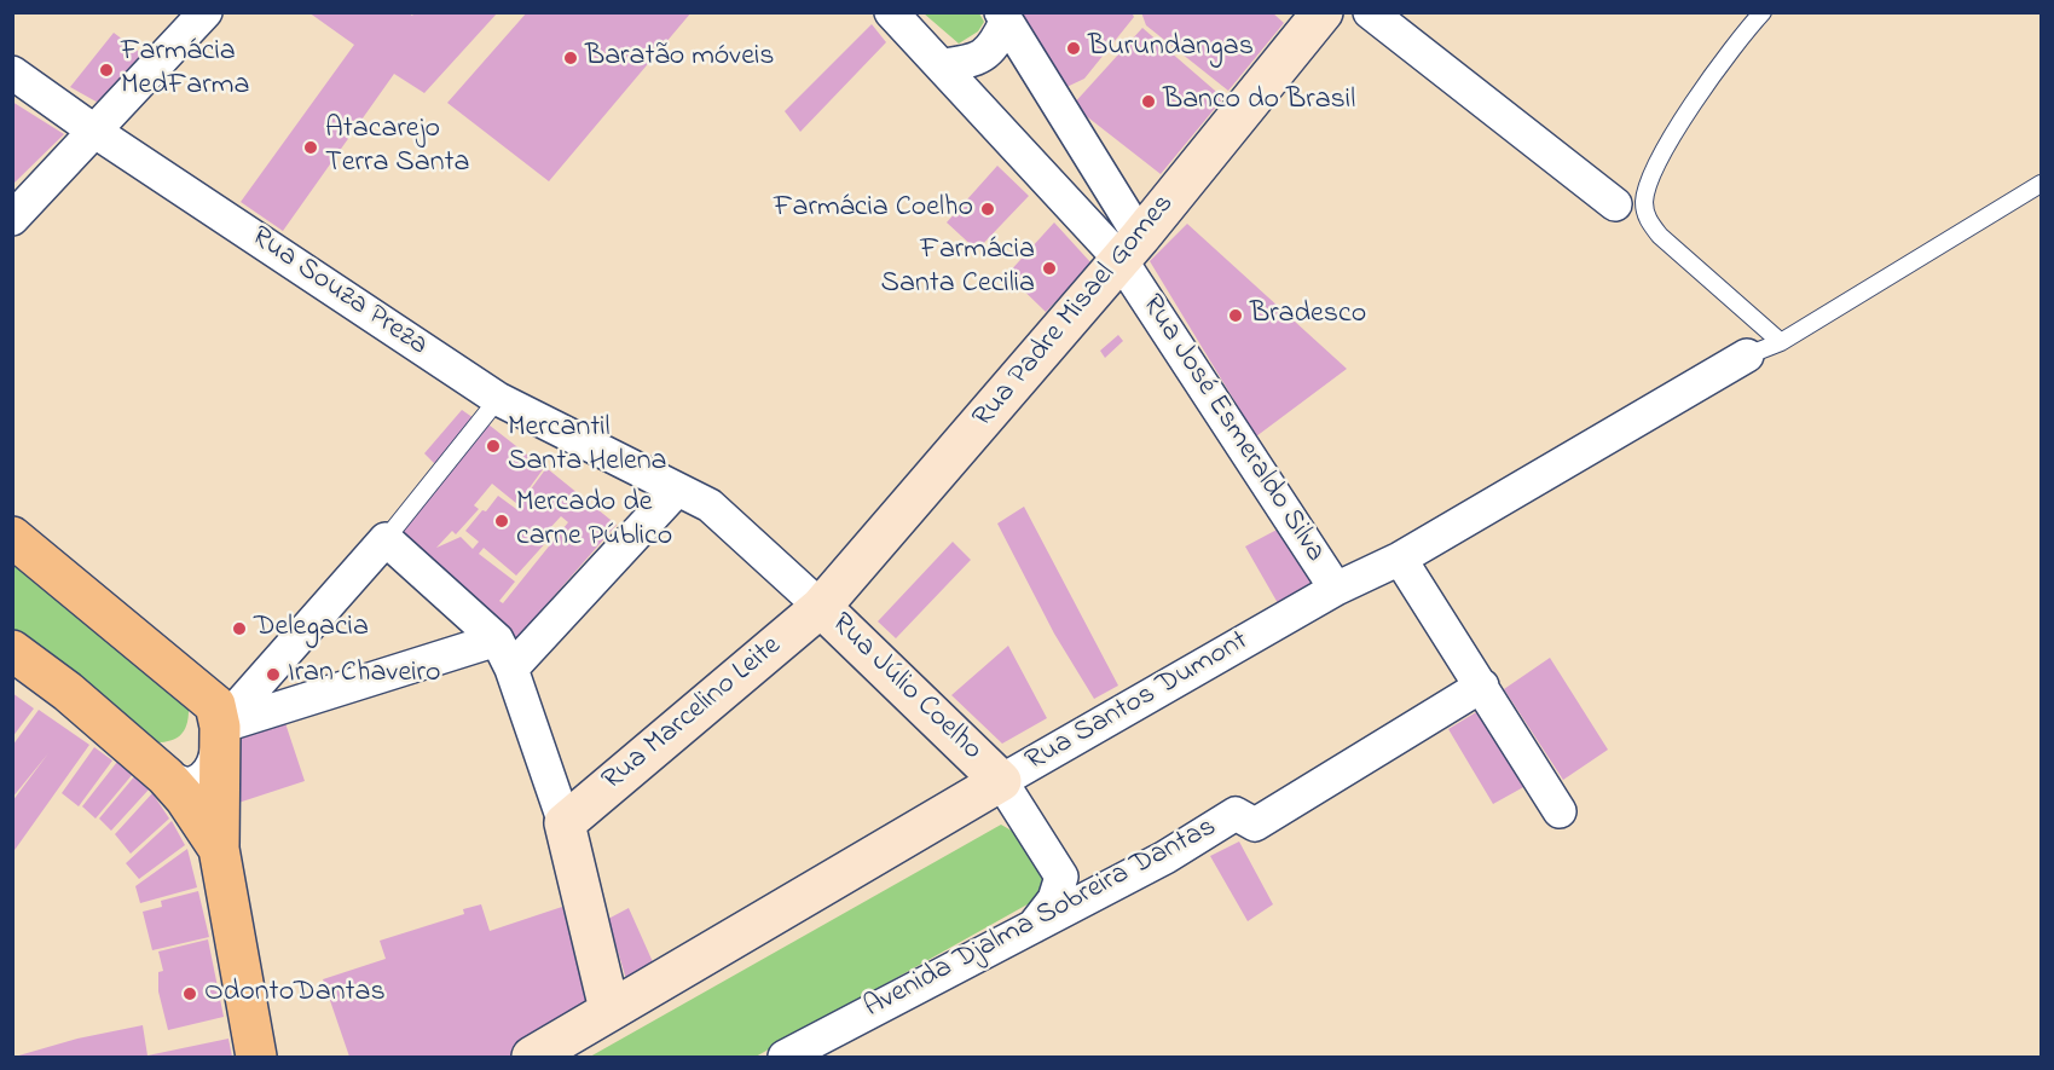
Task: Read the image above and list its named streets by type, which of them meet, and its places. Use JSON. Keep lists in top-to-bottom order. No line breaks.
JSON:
{"streets":{"street":["Rua Souza Preza","Rua Padre Misael Gomes","Rua José Esmeraldo Silva","Rua Júlio Coelho","Rua Santos Dumont","Rua Marcelino Leite","Avenida Djalma Sobreira Dantas"]},"crossings":[["Rua Souza Preza","Rua Júlio Coelho"],["Rua Padre Misael Gomes","Rua José Esmeraldo Silva"],["Rua Padre Misael Gomes","Rua Júlio Coelho"],["Rua Padre Misael Gomes","Rua Marcelino Leite"],["Rua José Esmeraldo Silva","Rua Santos Dumont"],["Rua Júlio Coelho","Rua Santos Dumont"],["Rua Júlio Coelho","Rua Marcelino Leite"],["Rua Júlio Coelho","Avenida Djalma Sobreira Dantas"]],"places":["Burundangas","Baratão móveis","Farmácia MedFarma","Banco do Brasil","Atacarejo Terra Santa","Farmácia Coelho","Farmácia Santa Cecilia","Bradesco","Mercantil Santa Helena","Mercado de carne Público","Delegacia","Iran Chaveiro","OdontoDantas"]}
